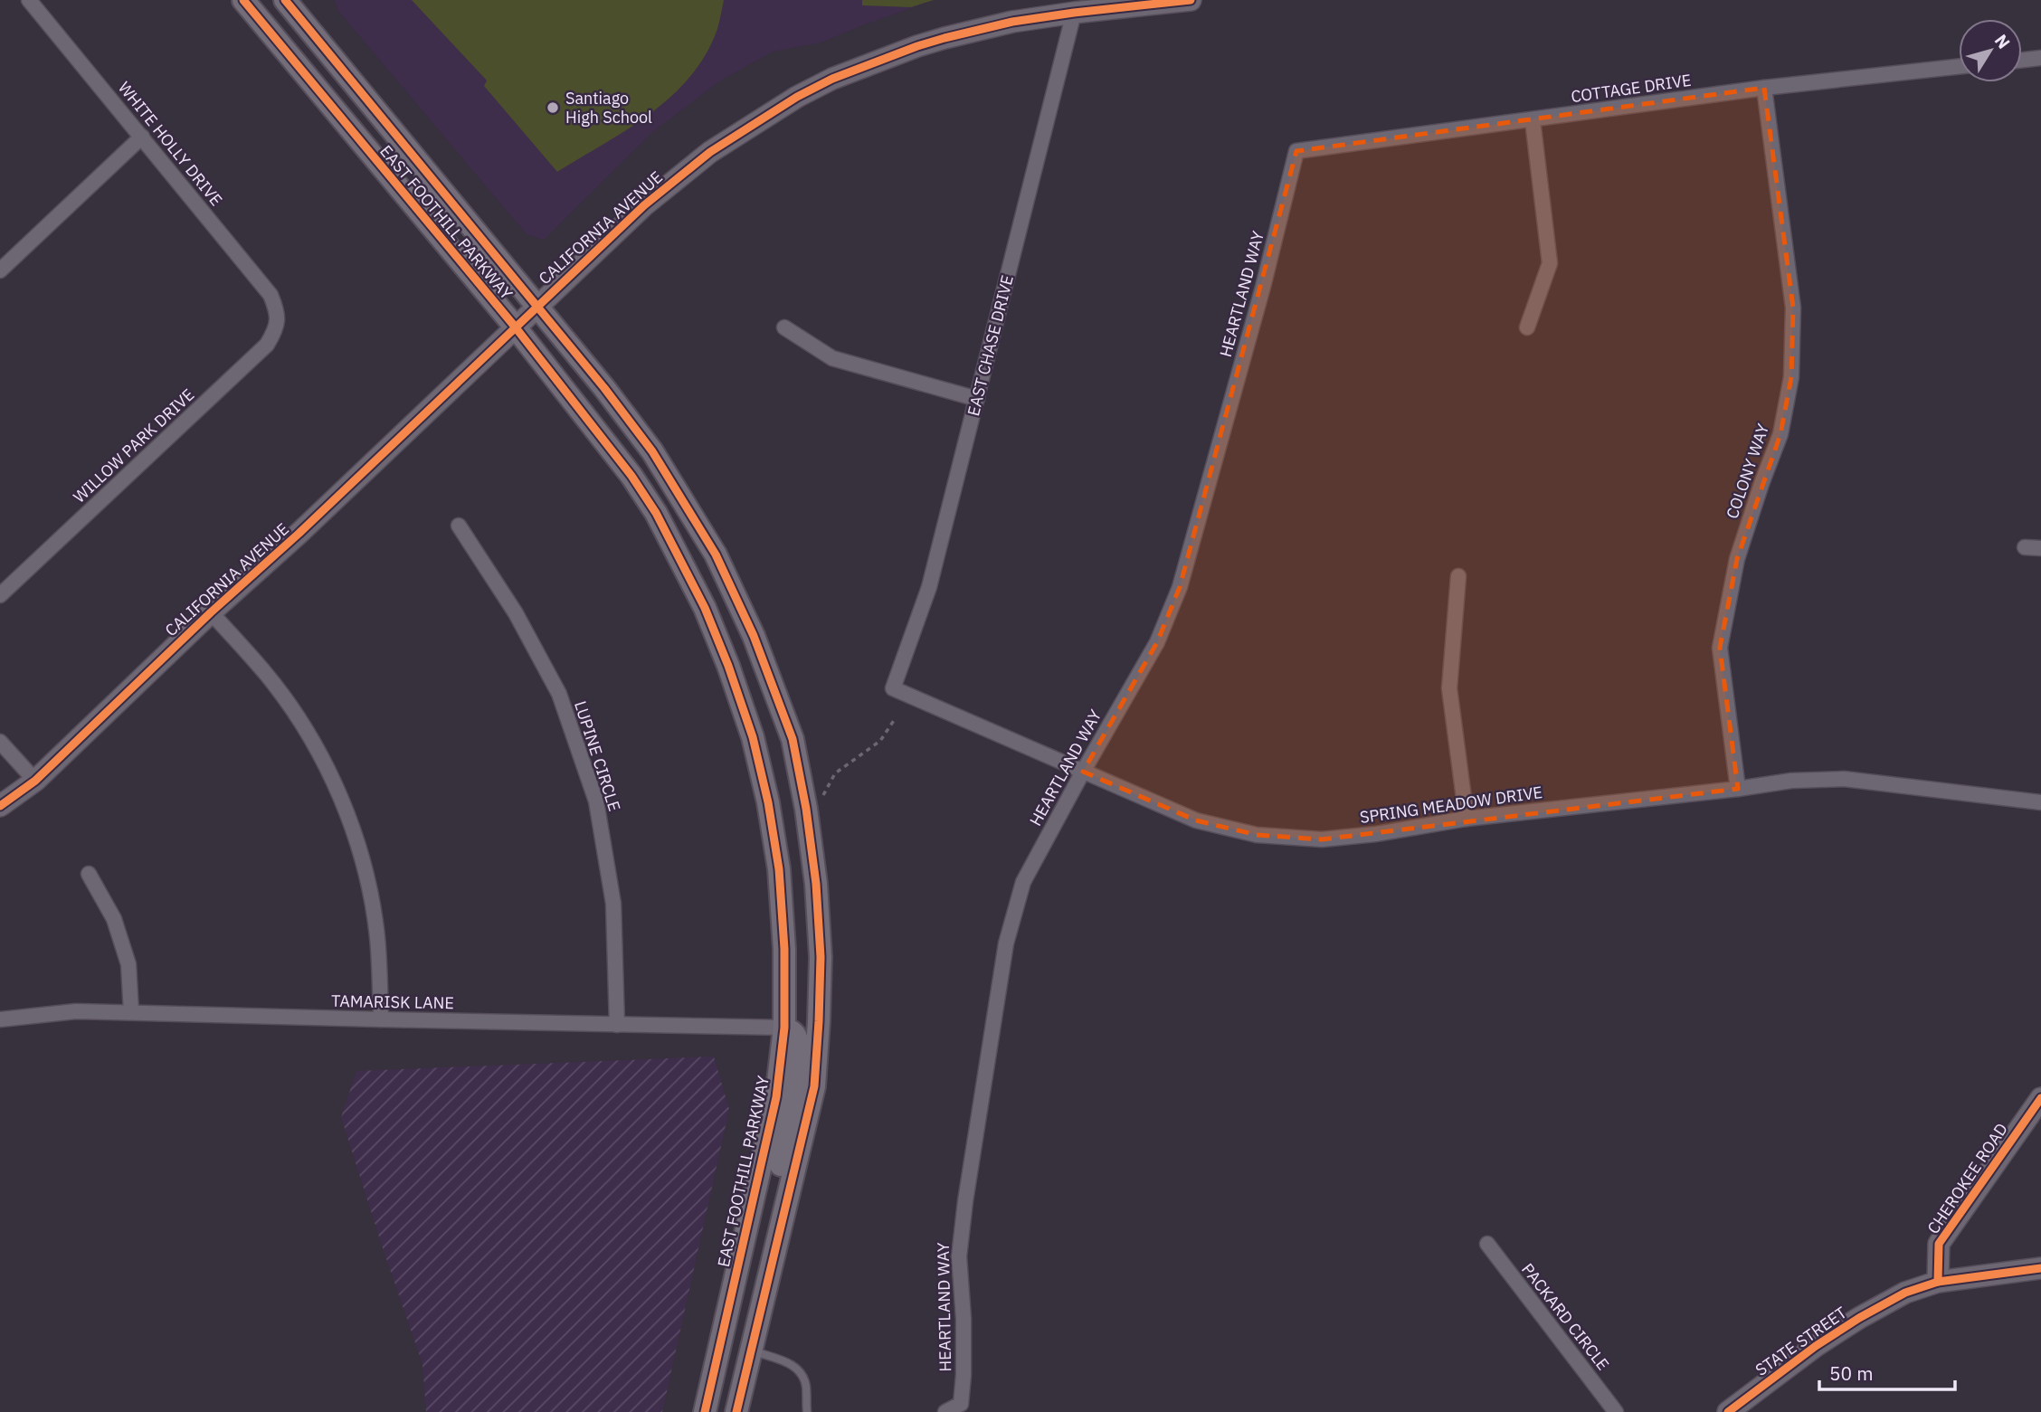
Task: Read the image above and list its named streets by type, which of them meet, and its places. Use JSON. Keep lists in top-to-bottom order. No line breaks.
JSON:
{"streets":{"main road":["EAST FOOTHILL PARKWAY","CALIFORNIA AVENUE","CHEROKEE ROAD","STATE STREET"],"street":["COTTAGE DRIVE","WHITE HOLLY DRIVE","HEARTLAND WAY","EAST CHASE DRIVE","WILLOW PARK DRIVE","COLONY WAY","LUPINE CIRCLE","SPRING MEADOW DRIVE","TAMARISK LANE","PACKARD CIRCLE"]},"crossings":[["COTTAGE DRIVE","HEARTLAND WAY"],["COTTAGE DRIVE","COLONY WAY"],["WHITE HOLLY DRIVE","WILLOW PARK DRIVE"],["EAST FOOTHILL PARKWAY","CALIFORNIA AVENUE"],["EAST FOOTHILL PARKWAY","TAMARISK LANE"],["CALIFORNIA AVENUE","EAST CHASE DRIVE"],["HEARTLAND WAY","SPRING MEADOW DRIVE"],["EAST CHASE DRIVE","SPRING MEADOW DRIVE"],["COLONY WAY","SPRING MEADOW DRIVE"],["LUPINE CIRCLE","TAMARISK LANE"],["CHEROKEE ROAD","STATE STREET"]],"places":["Santiago High School"],"scale_bar":"50 m","north":"top right"}
